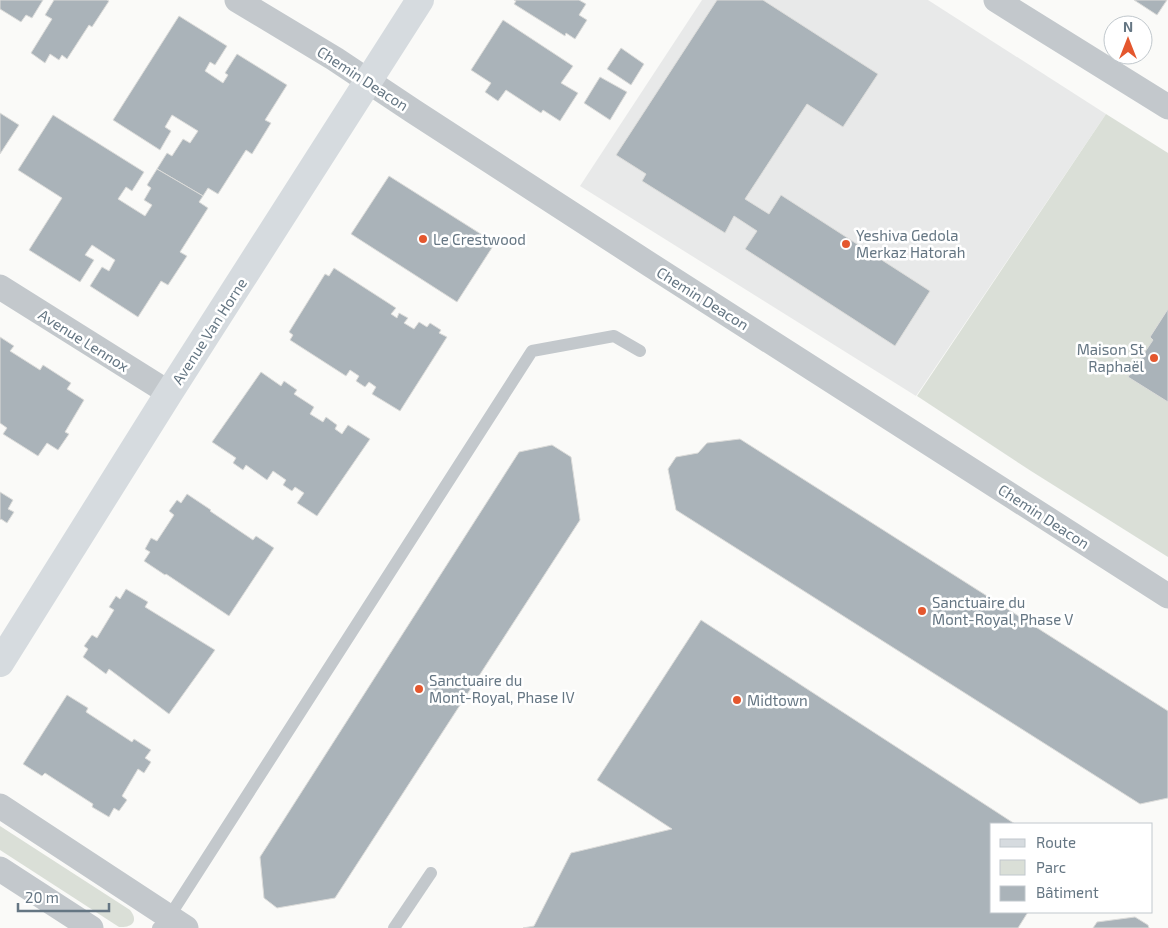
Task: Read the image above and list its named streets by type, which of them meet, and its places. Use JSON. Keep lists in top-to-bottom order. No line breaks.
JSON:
{"streets":{"main road":["Avenue Van Horne"],"street":["Chemin Deacon","Avenue Lennox"]},"crossings":[["Chemin Deacon","Avenue Van Horne"],["Avenue Van Horne","Avenue Lennox"]],"places":["Le Crestwood","Yeshiva Gedola Merkaz Hatorah","Maison St Raphaël","Sanctuaire du Mont-Royal, Phase V","Sanctuaire du Mont-Royal, Phase IV","Midtown"],"legend":["Route","Parc","Bâtiment"],"scale_bar":"20 m","north":"top"}
